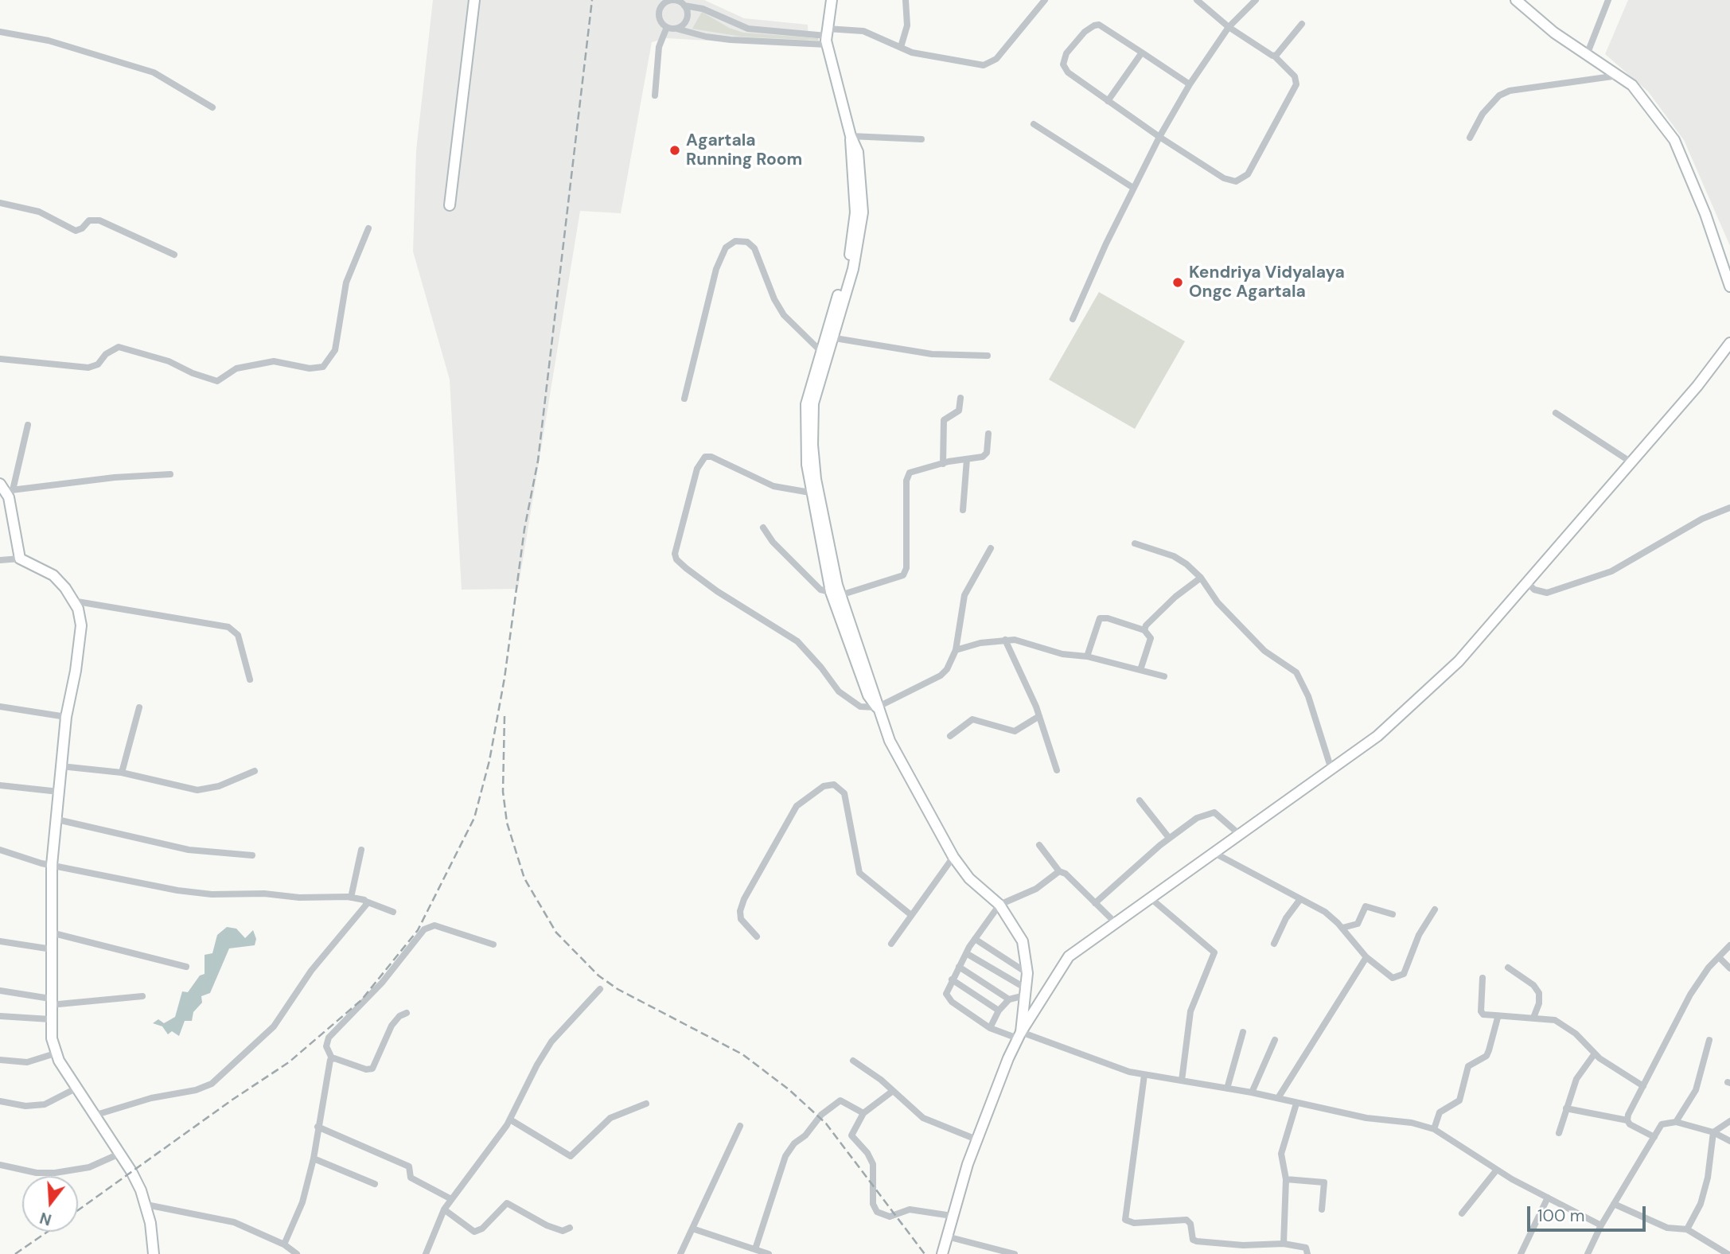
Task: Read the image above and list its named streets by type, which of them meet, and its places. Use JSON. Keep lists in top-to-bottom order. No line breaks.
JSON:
{"places":["Agartala Running Room","Kendriya Vidyalaya Ongc Agartala"],"scale_bar":"100 m","north":"bottom"}
